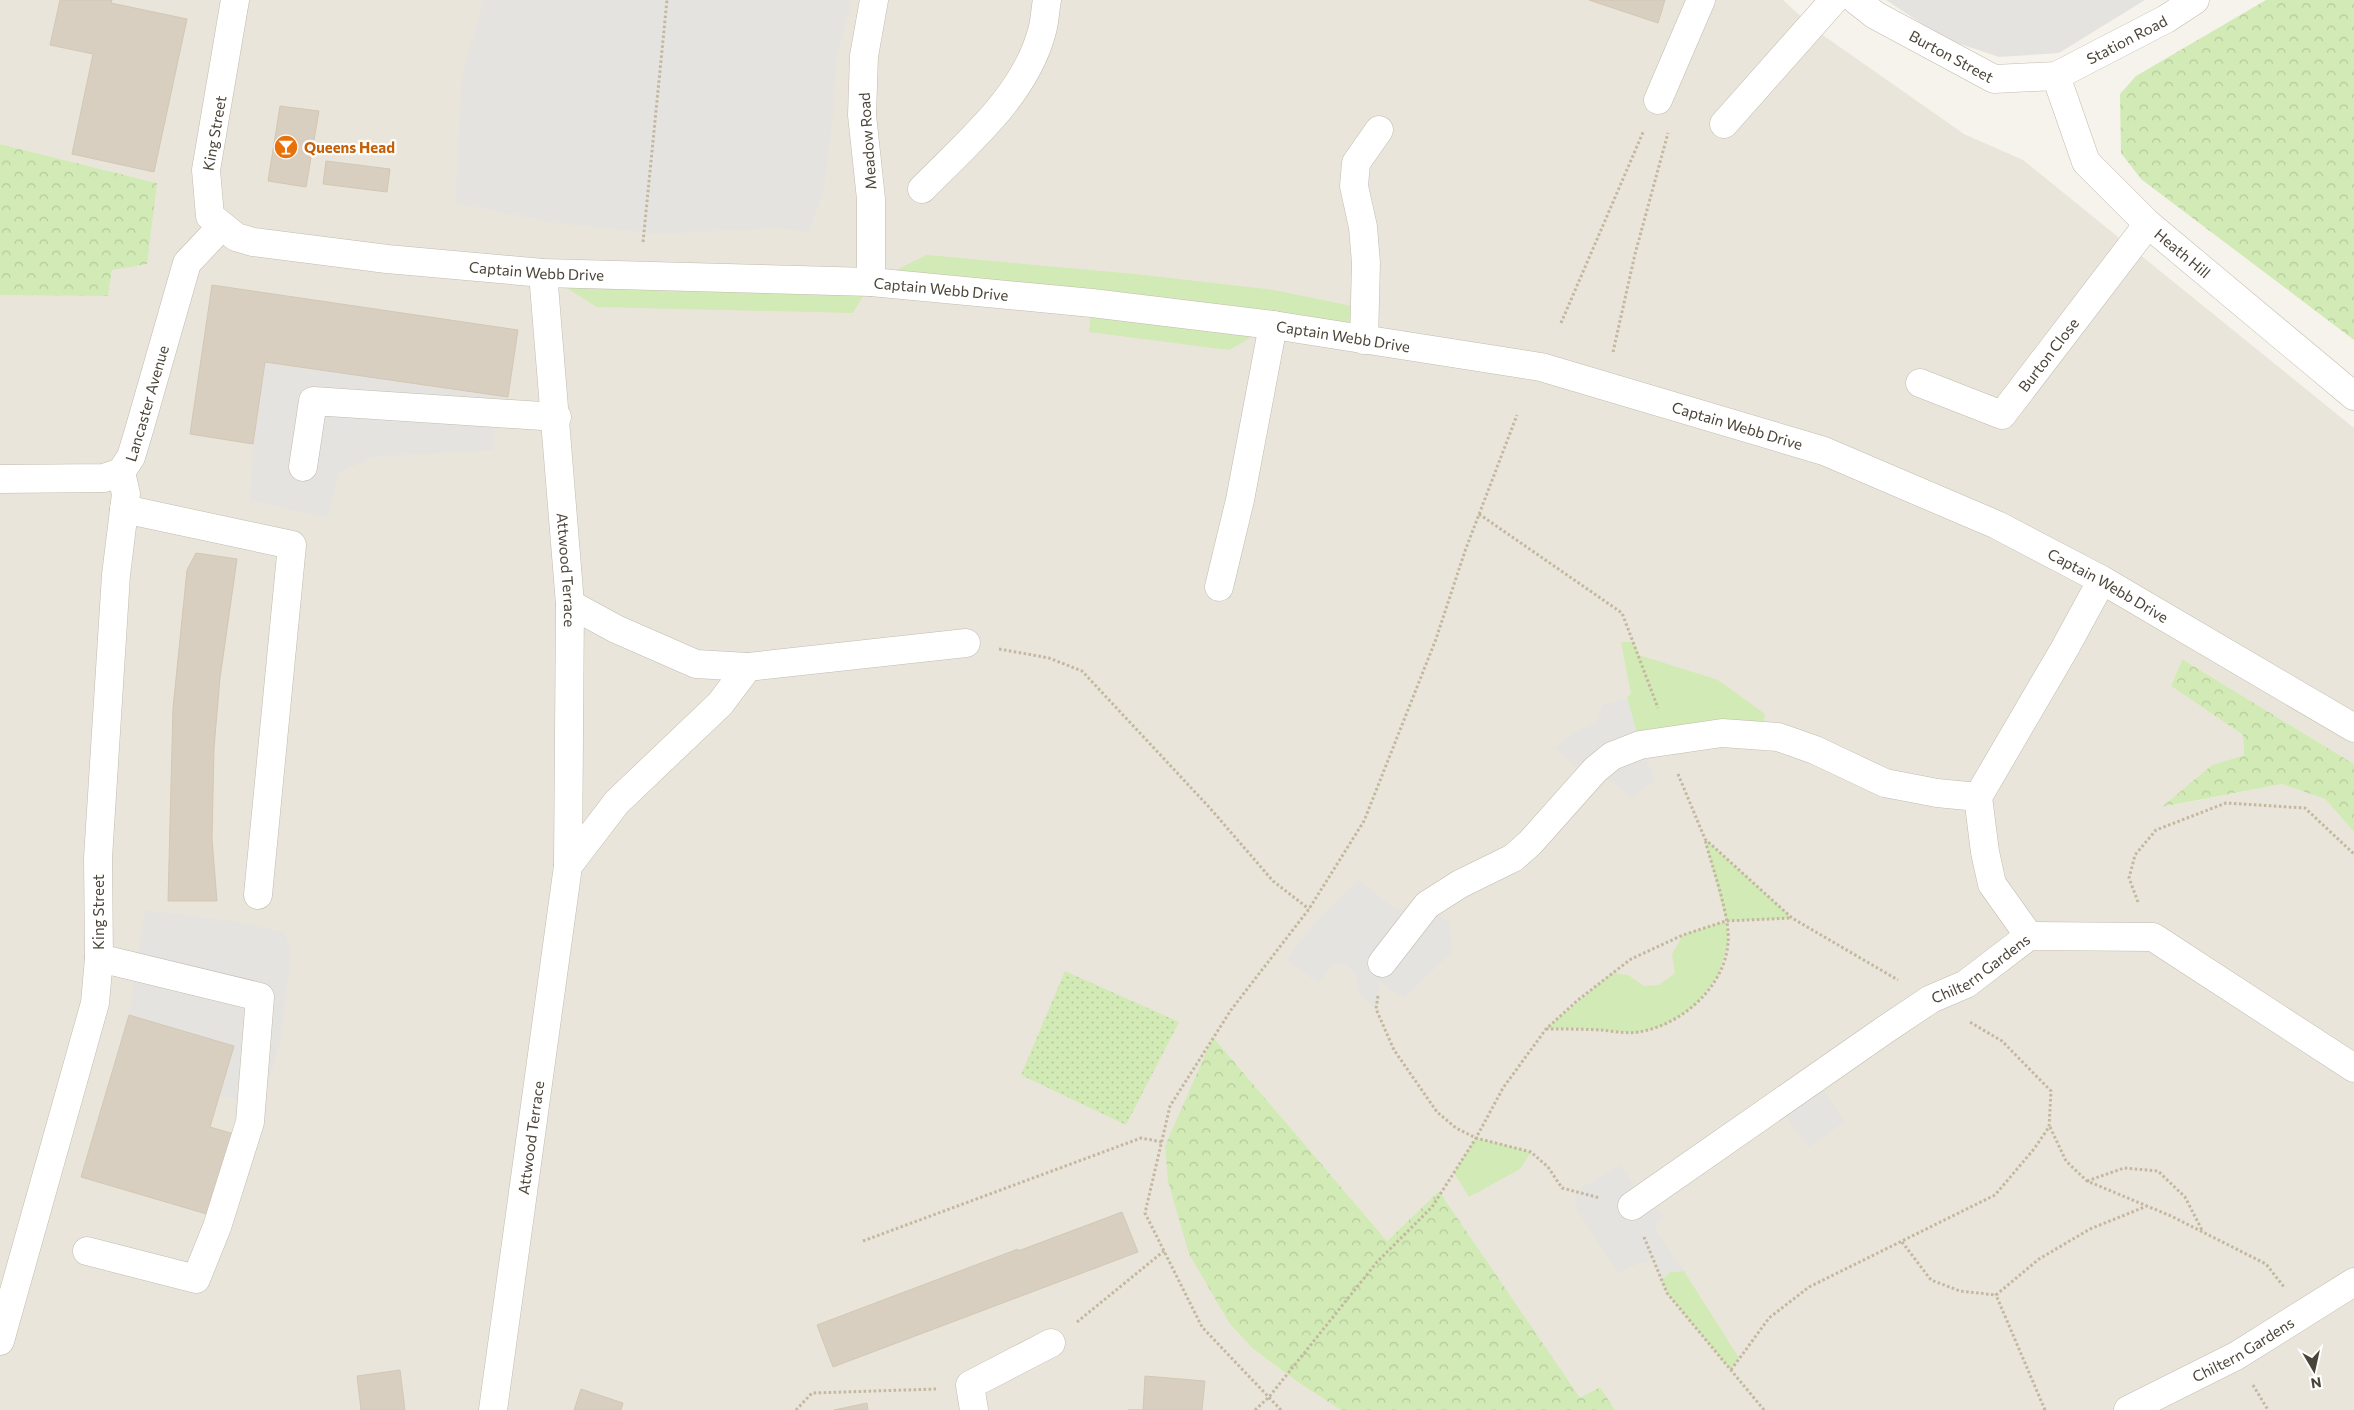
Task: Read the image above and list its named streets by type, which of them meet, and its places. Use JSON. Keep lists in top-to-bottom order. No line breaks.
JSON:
{"streets":{"street":["Station Road","Burton Street","King Street","Meadow Road","Heath Hill","Captain Webb Drive","Burton Close","Lancaster Avenue","Attwood Terrace","Chiltern Gardens"]},"crossings":[["Station Road","Burton Street"],["Station Road","Heath Hill"],["Burton Street","Heath Hill"],["King Street","Captain Webb Drive"],["King Street","Lancaster Avenue"],["Meadow Road","Captain Webb Drive"],["Heath Hill","Burton Close"],["Captain Webb Drive","Attwood Terrace"]],"places":{"bar":["Queens Head"]},"north":"bottom"}
